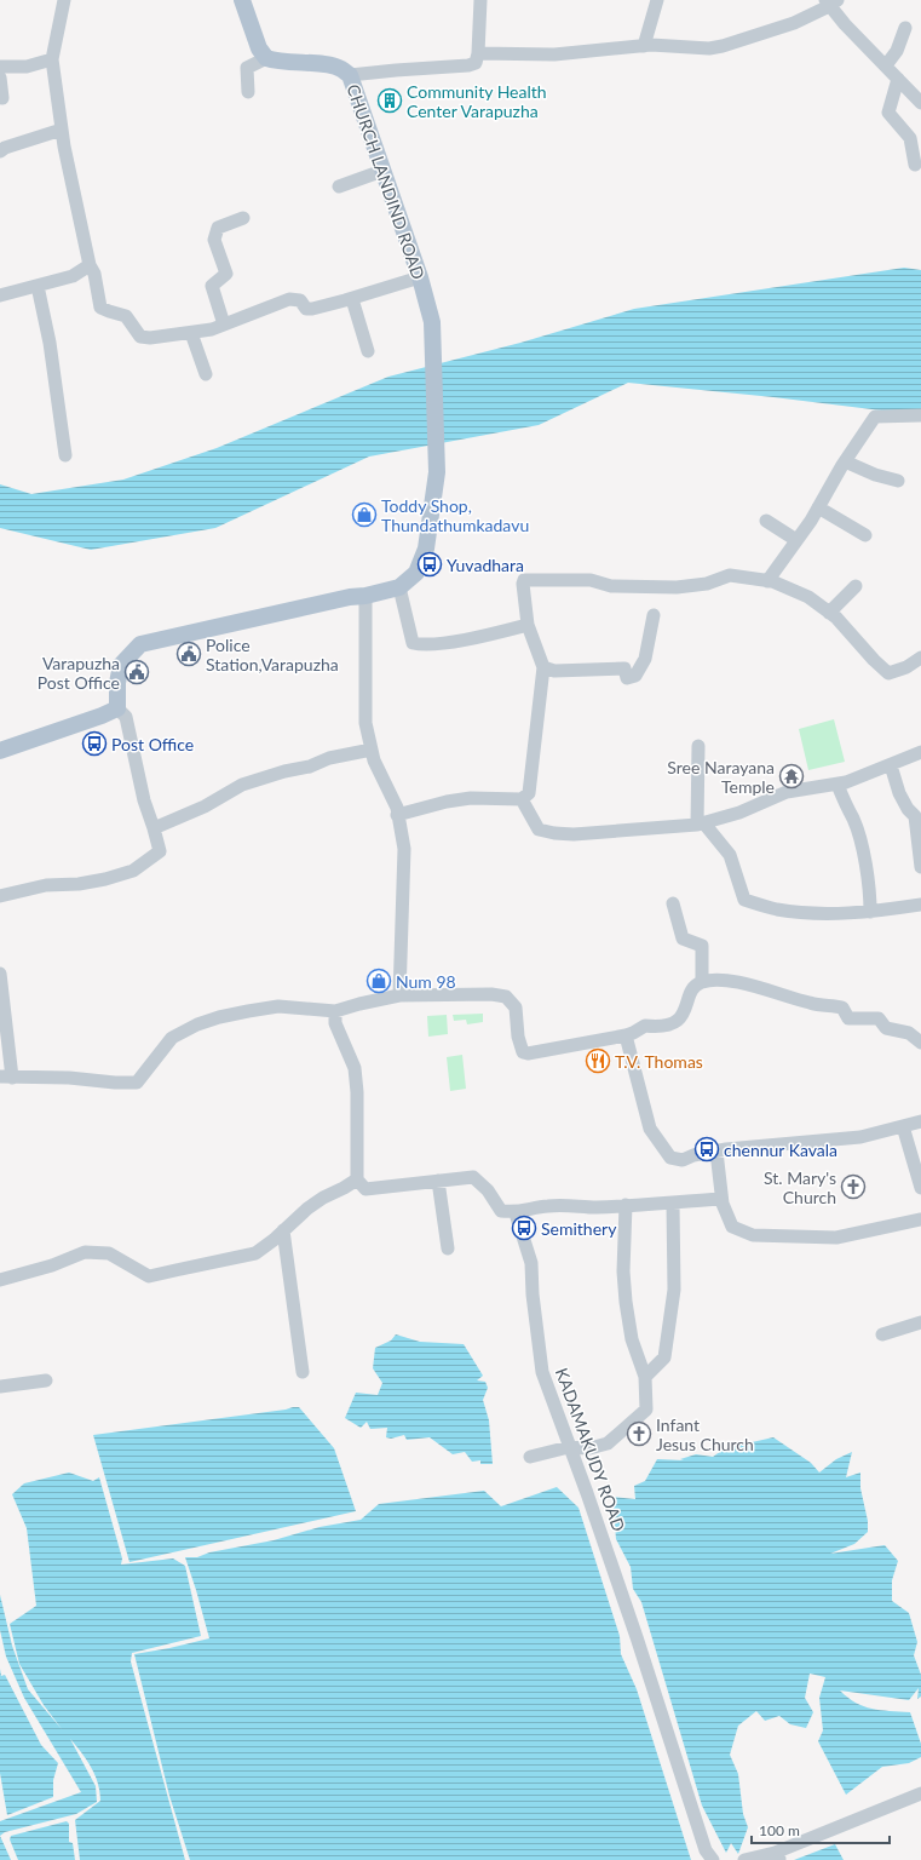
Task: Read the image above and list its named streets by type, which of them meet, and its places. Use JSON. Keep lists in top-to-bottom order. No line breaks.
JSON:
{"streets":{"main road":["CHURCH LANDIND ROAD"],"street":["KADAMAKUDY ROAD"]},"places":{"building":["Community Health Center Varapuzha"],"shop":["Toddy Shop, Thundathumkadavu","Num 98"],"bus stop":["Yuvadhara","Post Office","chennur Kavala","Semithery"],"public building":["Police Station,Varapuzha","Varapuzha Post Office"],"temple":["Sree Narayana Temple"],"restaurant":["T.V. Thomas"],"church":["St. Mary's Church","Infant Jesus Church"]},"scale_bar":"100 m"}
